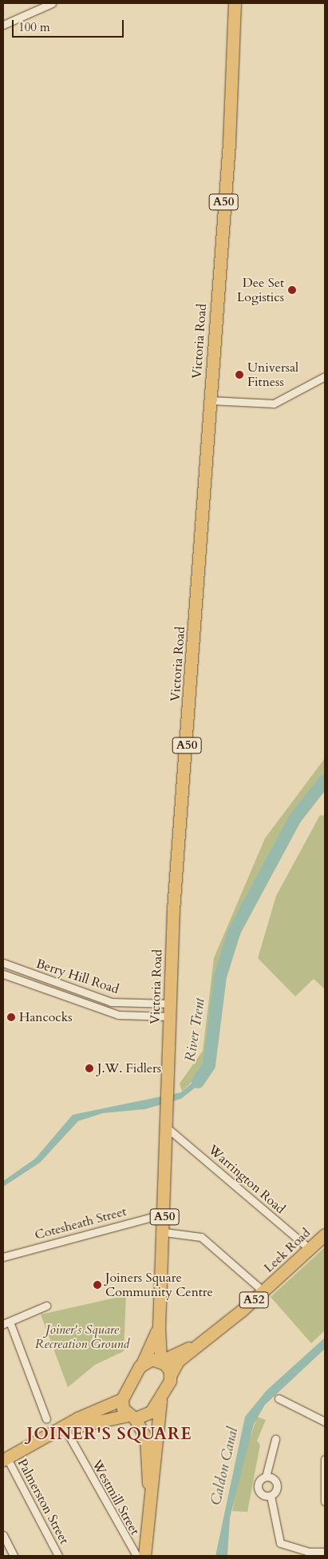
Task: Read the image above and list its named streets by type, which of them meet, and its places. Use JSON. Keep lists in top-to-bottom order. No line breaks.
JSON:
{"streets":{"main road":["A50","Victoria Road","Leek Road","A52"],"street":["Berry Hill Road","Warrington Road","Cotesheath Street","Westmill Street","Palmerston Street"]},"crossings":[["Victoria Road","Berry Hill Road"],["Victoria Road","Warrington Road"],["Victoria Road","Cotesheath Street"],["Victoria Road","Leek Road"],["Victoria Road","A52"],["Warrington Road","Leek Road"],["Leek Road","A52"],["A52","Westmill Street"],["A52","Palmerston Street"]],"districts":["JOINER'S SQUARE"],"water":["River Trent","Caldon Canal"],"parks":["Joiner's Square Recreation Ground"],"places":["Dee Set Logistics","Universal Fitness","Hancocks","J.W. Fidlers","Joiners Square Community Centre"],"scale_bar":"100 m"}
